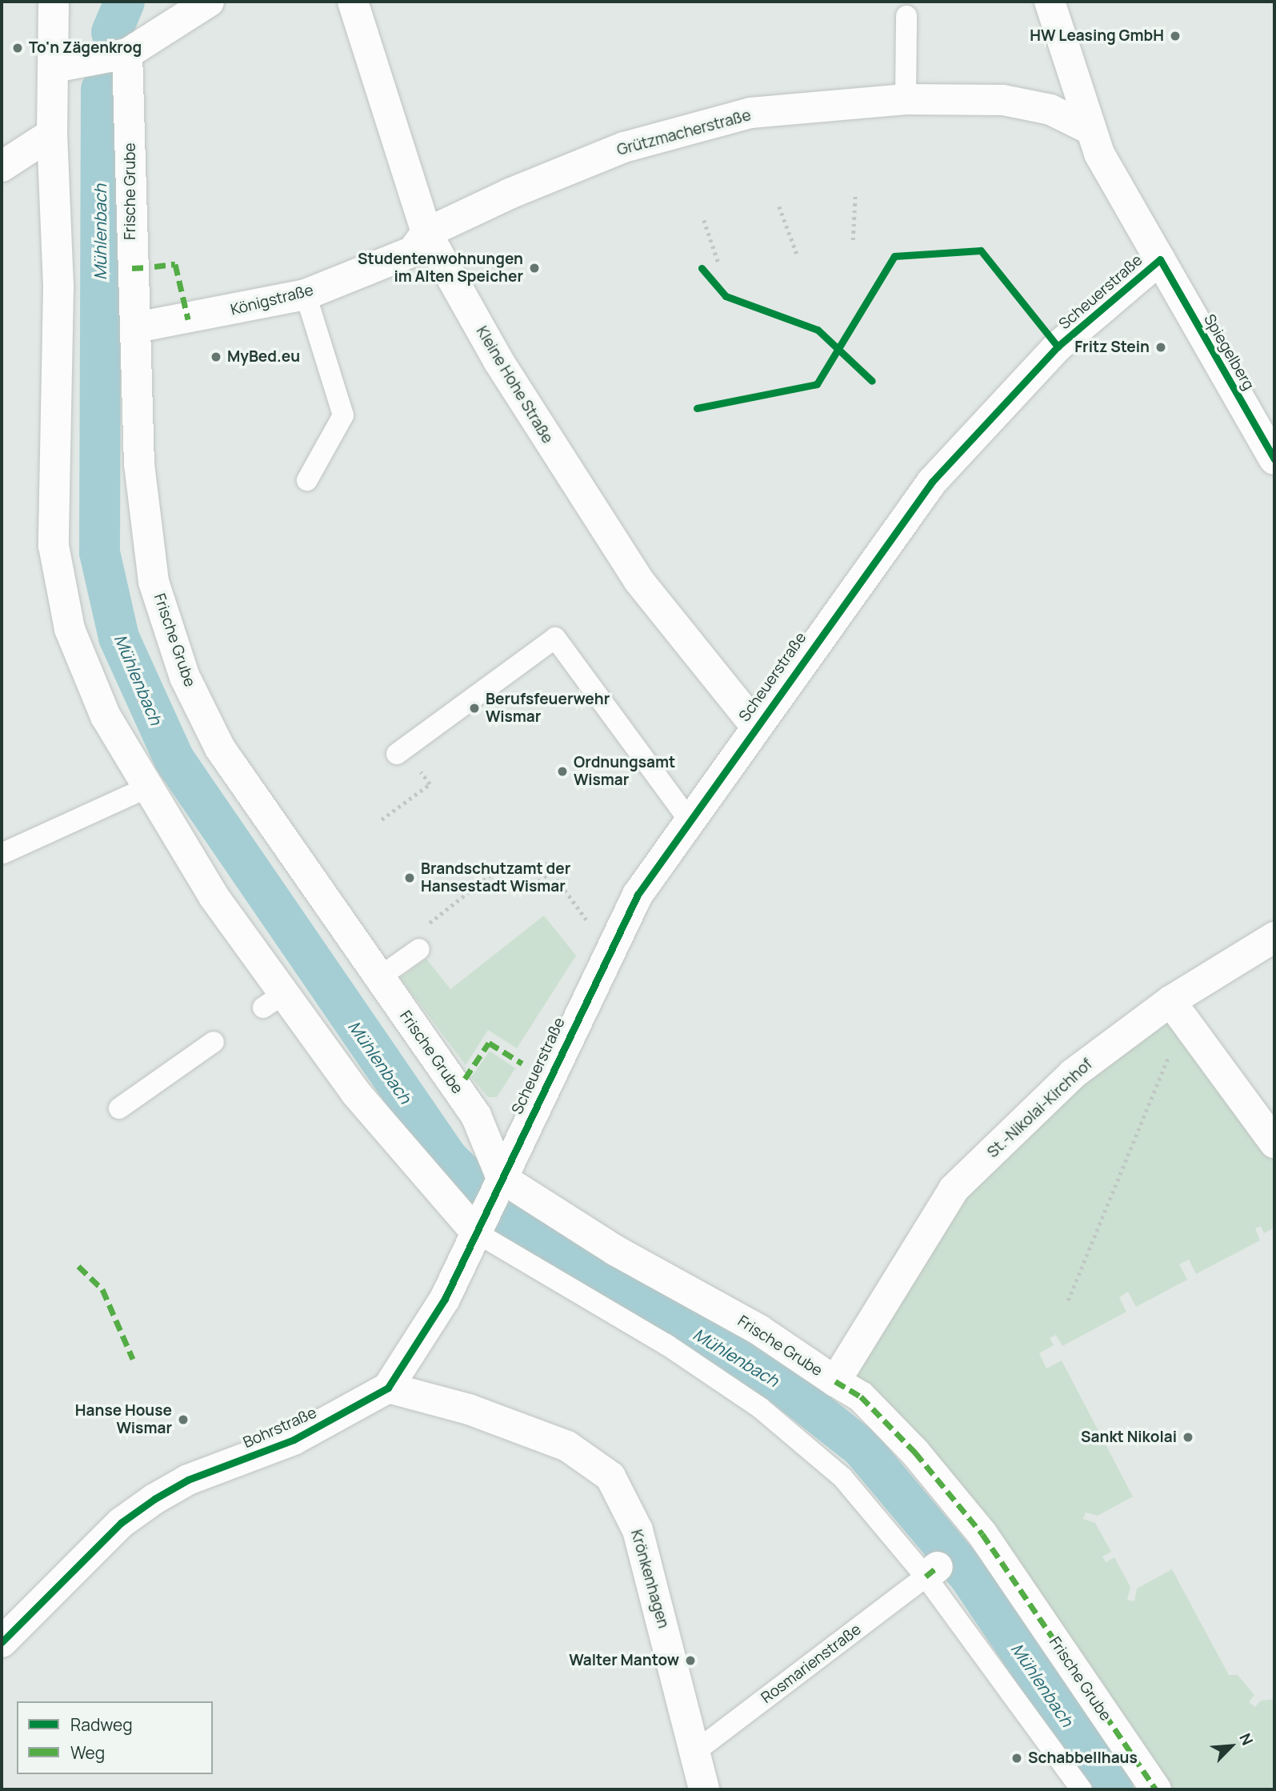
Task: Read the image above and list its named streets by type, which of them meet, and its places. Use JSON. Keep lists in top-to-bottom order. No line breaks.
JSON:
{"streets":{"street":["Grützmacherstraße","Frische Grube","Scheuerstraße","Königstraße","Spiegelberg","Kleine Hohe Straße","St.-Nikolai-Kirchhof","Bohrstraße","Krönkenhagen"],"lane":["Rosmarienstraße"]},"crossings":[["Grützmacherstraße","Königstraße"],["Grützmacherstraße","Spiegelberg"],["Grützmacherstraße","Kleine Hohe Straße"],["Frische Grube","Scheuerstraße"],["Frische Grube","Königstraße"],["Frische Grube","St.-Nikolai-Kirchhof"],["Frische Grube","Bohrstraße"],["Scheuerstraße","Spiegelberg"],["Scheuerstraße","Kleine Hohe Straße"],["Scheuerstraße","Bohrstraße"],["Königstraße","Kleine Hohe Straße"],["Bohrstraße","Krönkenhagen"],["Krönkenhagen","Rosmarienstraße"]],"water":["Mühlenbach"],"places":["HW Leasing GmbH","To'n Zägenkrog","Studentenwohnungen im Alten Speicher","Fritz Stein","MyBed.eu","Berufsfeuerwehr Wismar","Ordnungsamt Wismar","Brandschutzamt der Hansestadt Wismar","Hanse House Wismar","Sankt Nikolai","Walter Mantow","Schabbellhaus"],"legend":["Radweg","Weg"],"north":"top right"}
